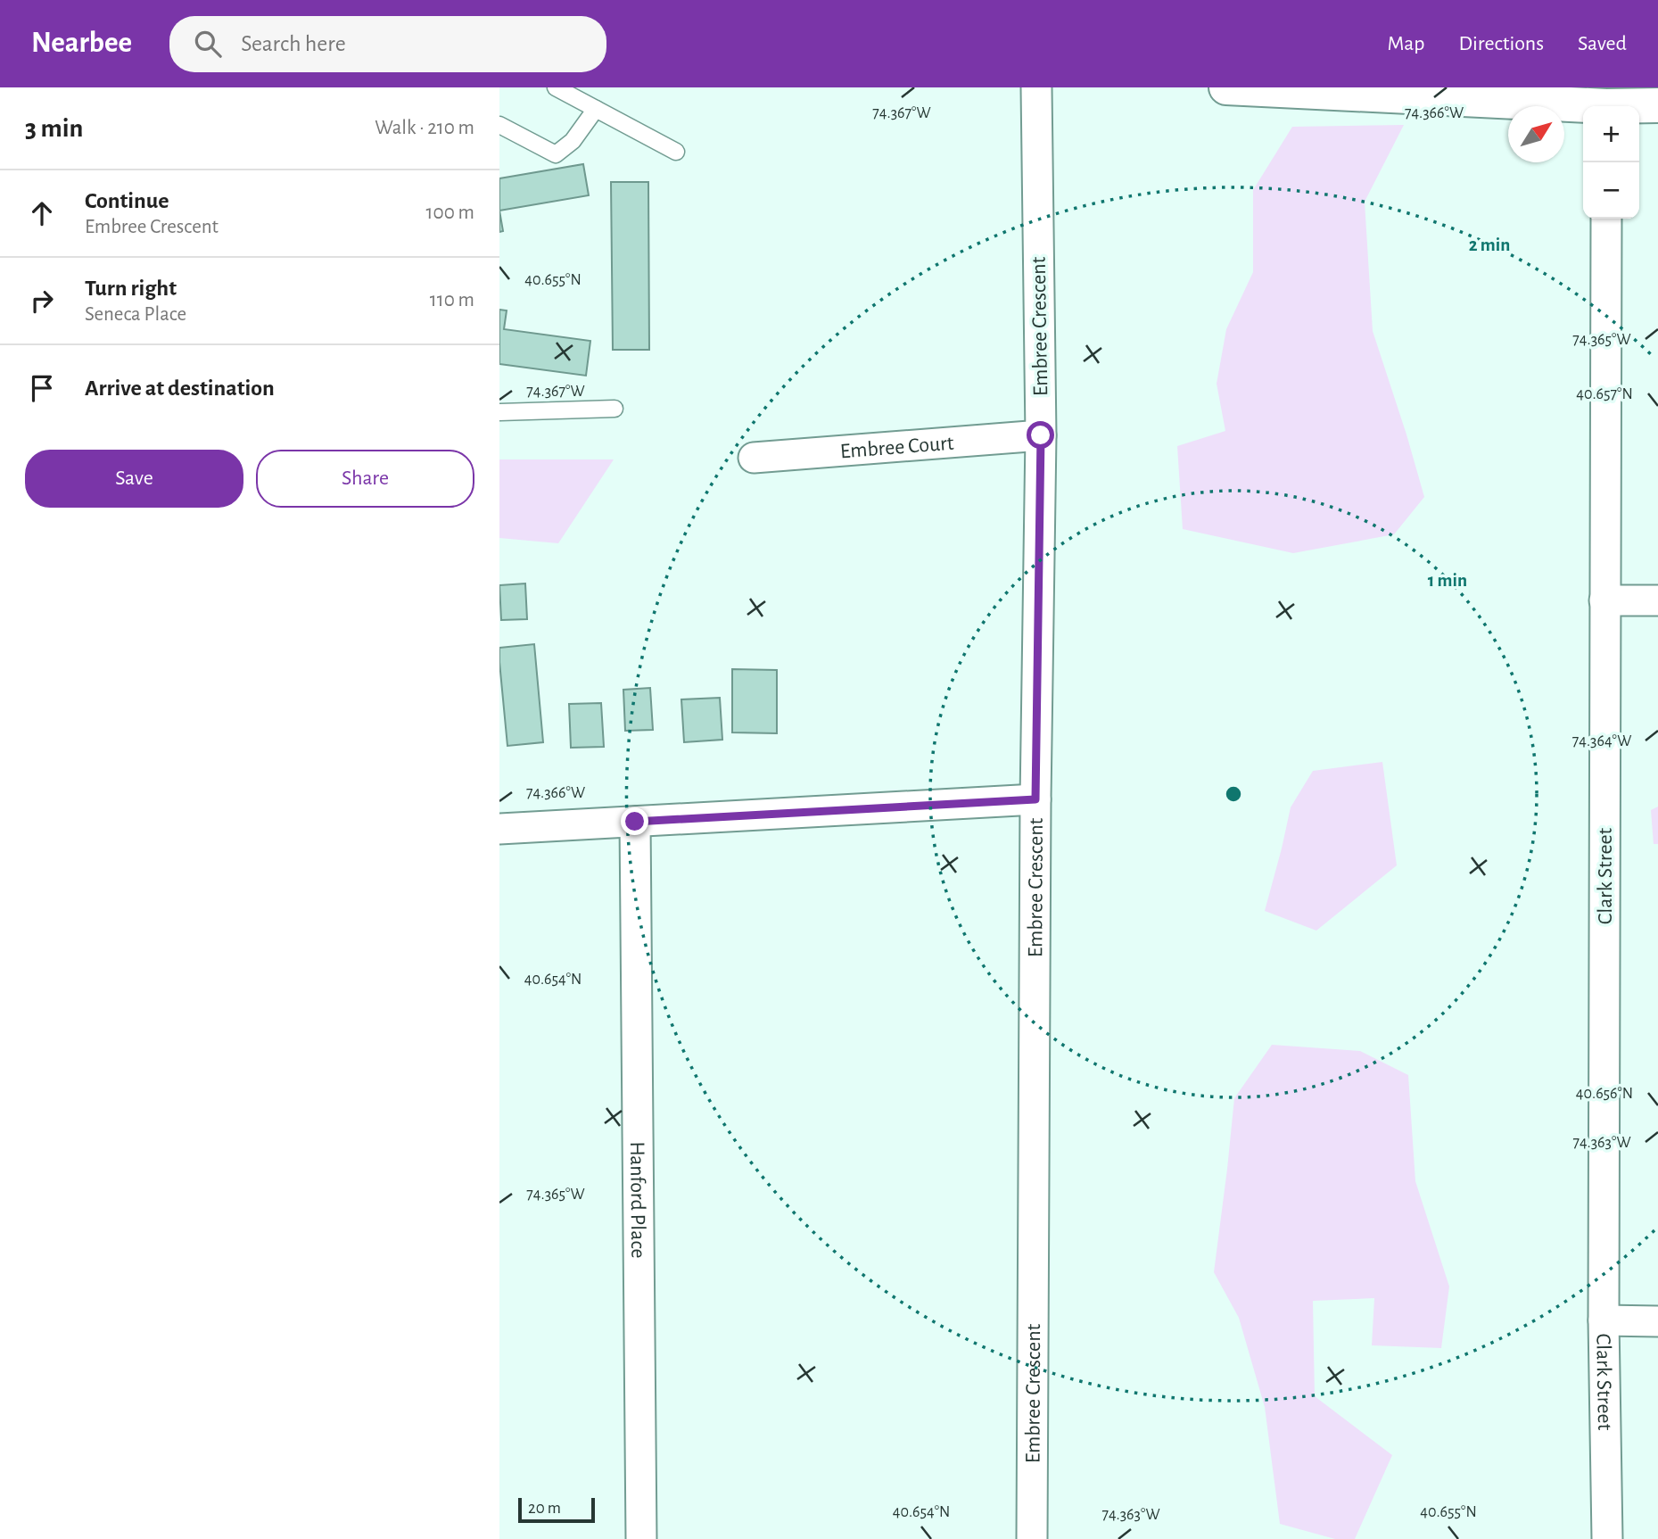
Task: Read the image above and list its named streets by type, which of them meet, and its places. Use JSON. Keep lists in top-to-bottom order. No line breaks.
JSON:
{"streets":{"street":["Embree Crescent","Embree Court","Clark Street","Hanford Place"]},"crossings":[["Embree Crescent","Embree Court"]],"scale_bar":"20 m","north":"top right","page":{"header":"Nearbee","search":"Search here","nav":["Map","Directions","Saved"],"heading":["3 min","Walk · 210 m"],"map_buttons":["+","−"],"list":[["Continue","Embree Crescent","100 m"],["Turn right","Seneca Place","110 m"],"Arrive at destination"],"buttons":["Save","Share"],"scale":"20 m"},"coordinates":["74.367°W","74.366°W","40.655°N","74.365°W","40.657°N","74.364°W","40.654°N","40.656°N","74.363°W"],"rings":["2 min","1 min"]}
